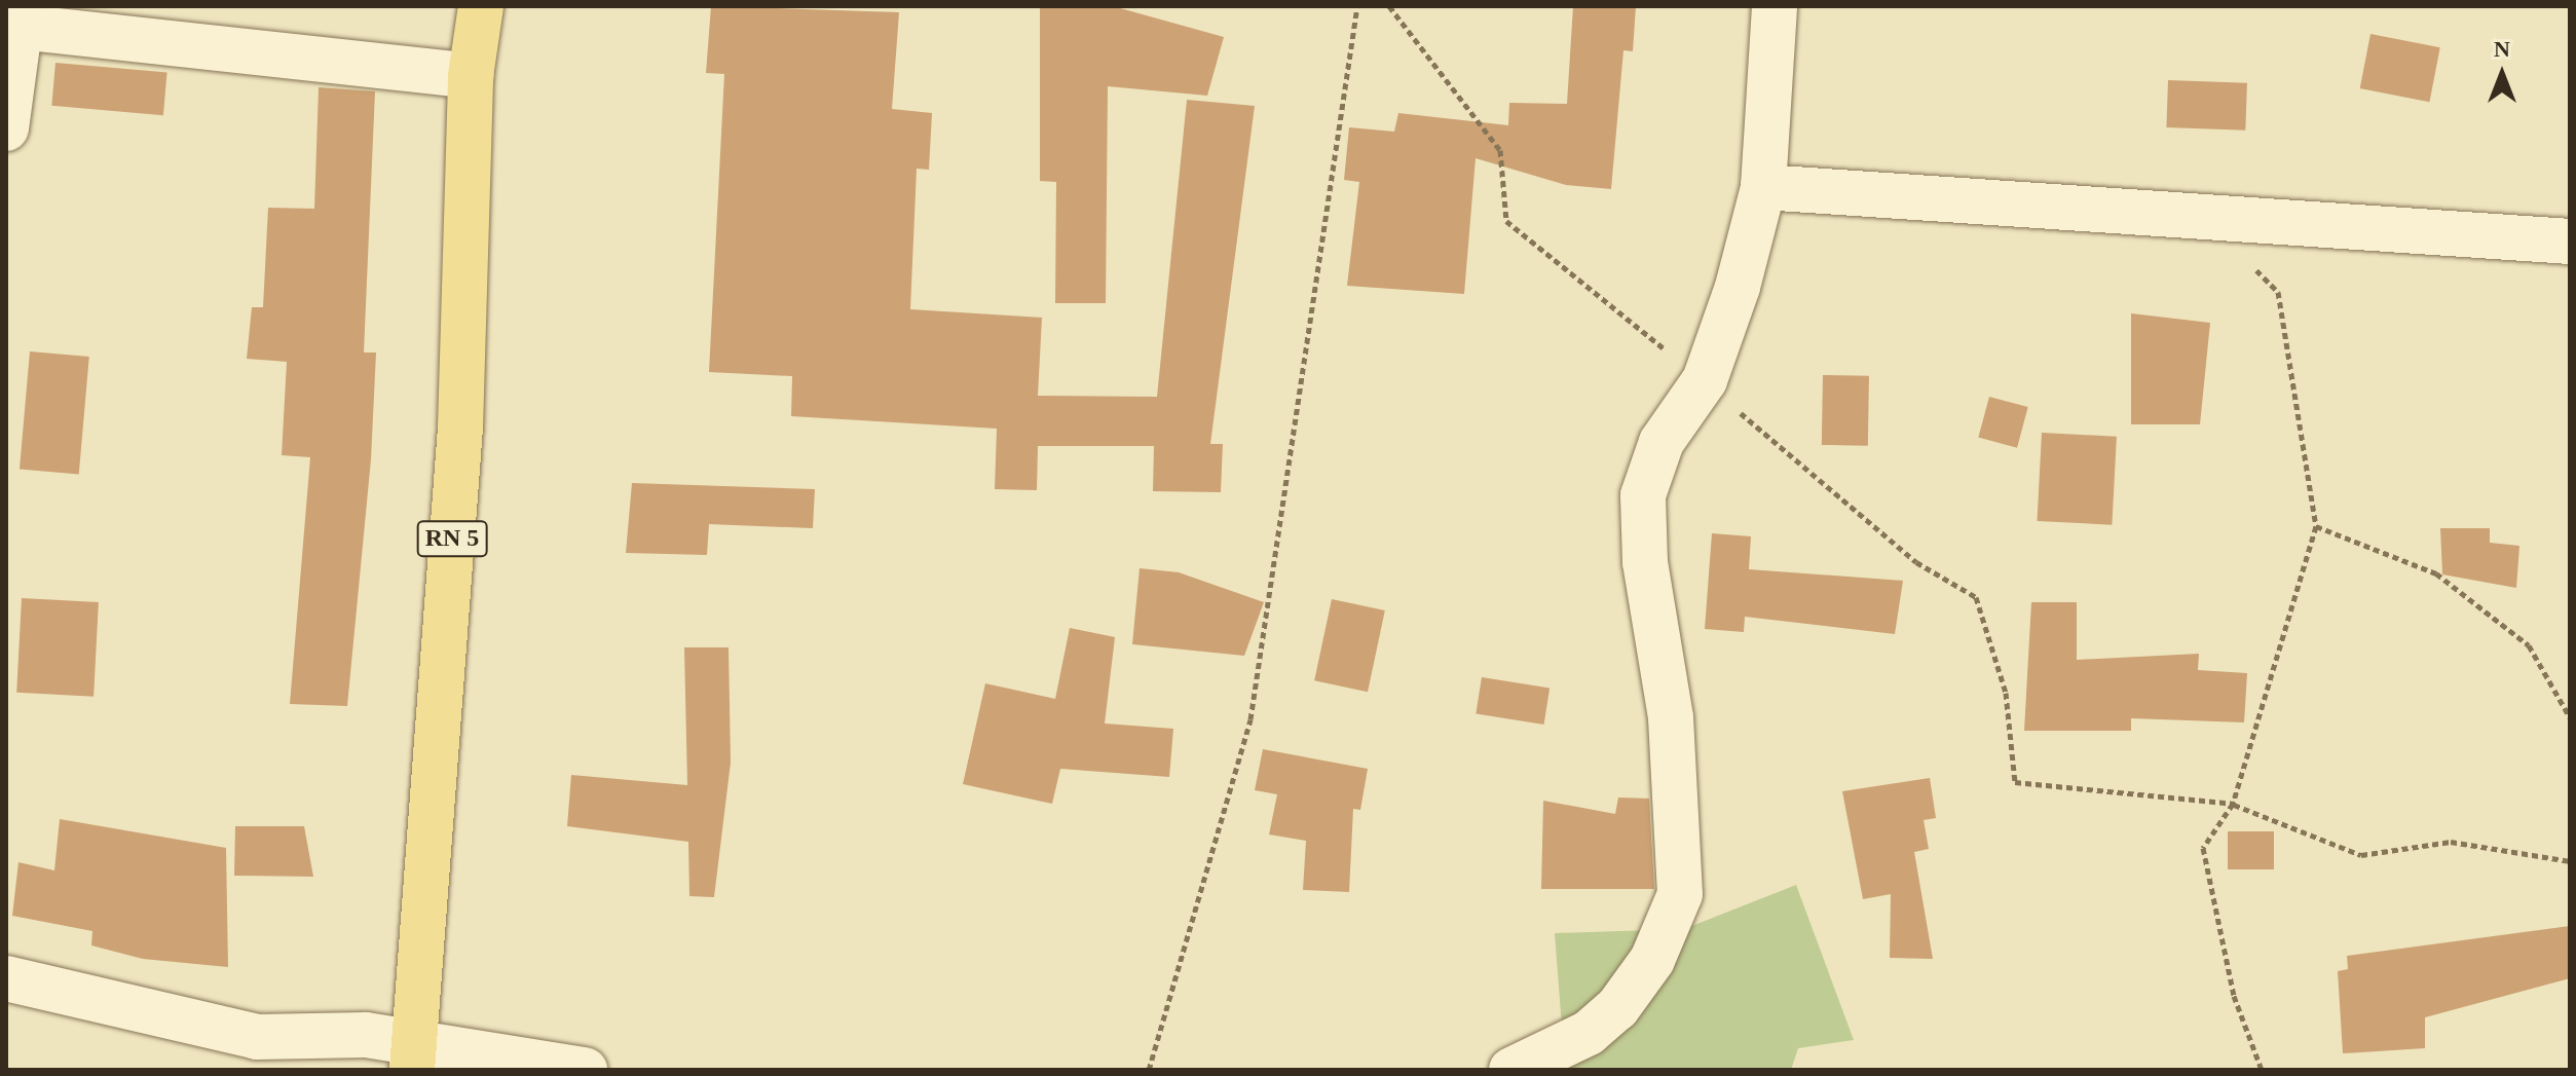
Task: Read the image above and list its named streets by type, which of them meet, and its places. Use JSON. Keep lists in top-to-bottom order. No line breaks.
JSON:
{"streets":{"main road":["RN 5"]},"north":"top"}
